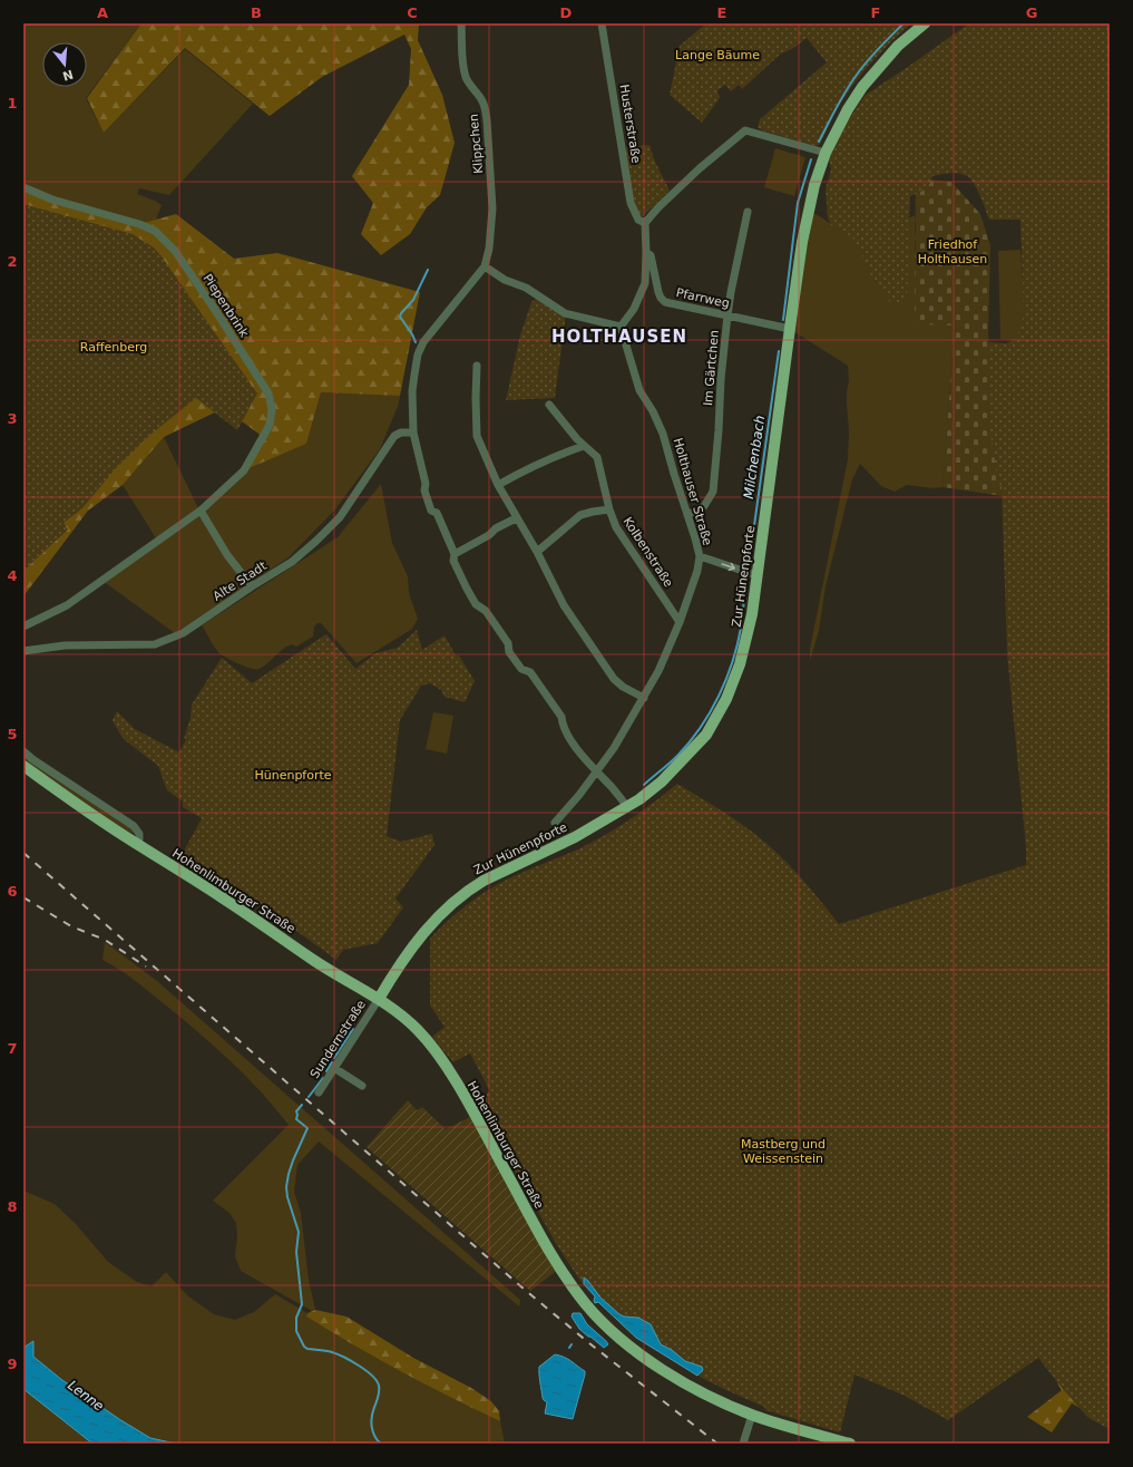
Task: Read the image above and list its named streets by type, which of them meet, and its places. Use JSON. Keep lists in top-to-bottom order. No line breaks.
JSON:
{"streets":{"main road":["Zur Hünenpforte","Hohenlimburger Straße"],"street":["Husterstraße","Klippchen","Pfarrweg","Piepenbrink","Im Gärtchen","Holthauser Straße","Kolbenstraße","Alte Stadt","Sundernstraße"]},"crossings":[["Klippchen","Alte Stadt"],["Pfarrweg","Im Gärtchen"],["Pfarrweg","Zur Hünenpforte"],["Im Gärtchen","Holthauser Straße"],["Holthauser Straße","Kolbenstraße"],["Zur Hünenpforte","Hohenlimburger Straße"],["Zur Hünenpforte","Sundernstraße"],["Hohenlimburger Straße","Sundernstraße"]],"districts":["HOLTHAUSEN"],"water":["Milchenbach","Lenne"],"parks":["Lange Bäume","Friedhof Holthausen","Raffenberg","Hünenpforte","Mastberg und Weissenstein"],"north":"bottom","grid":{"columns":["A","B","C","D","E","F","G"],"rows":["1","2","3","4","5","6","7","8","9"]}}
